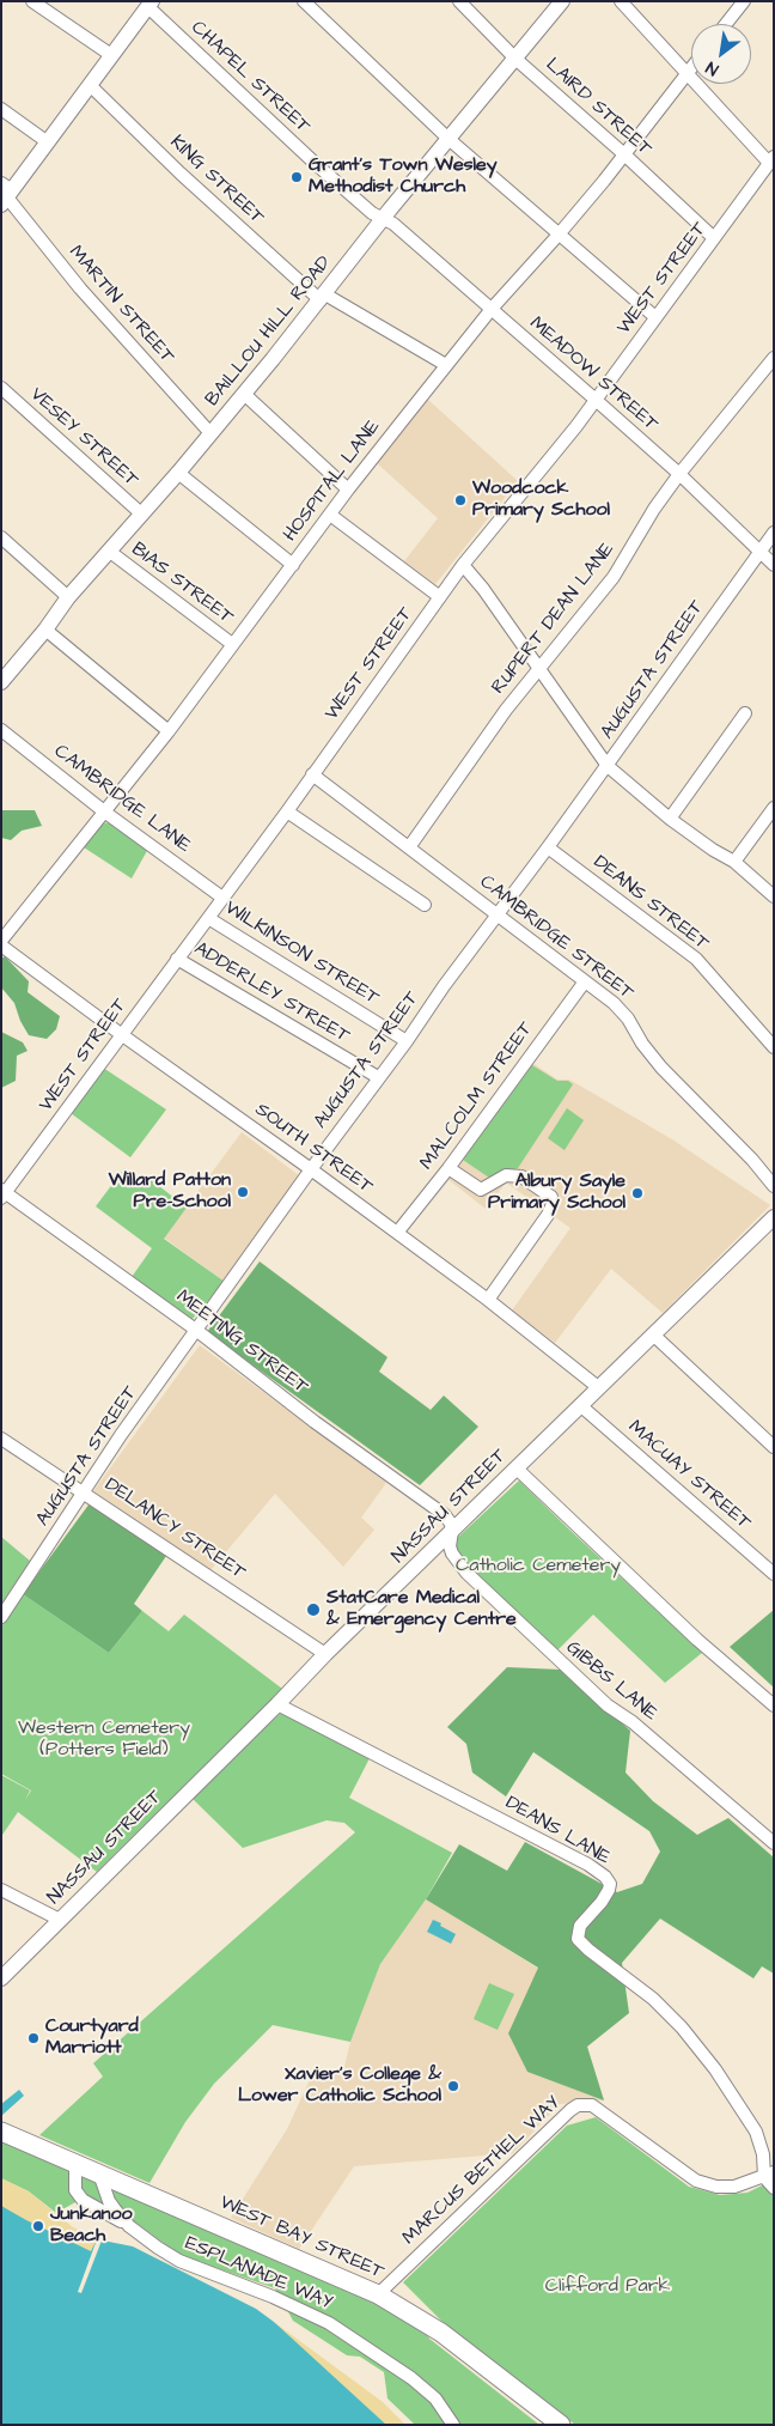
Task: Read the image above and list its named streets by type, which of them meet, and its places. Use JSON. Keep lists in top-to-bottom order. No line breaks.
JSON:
{"streets":{"highway":["WEST BAY STREET"],"main road":["BAILLOU HILL ROAD","NASSAU STREET"],"street":["CHAPEL STREET","LAIRD STREET","KING STREET","WEST STREET","MARTIN STREET","MEADOW STREET","VESEY STREET","HOSPITAL LANE","BIAS STREET","RUPERT DEAN LANE","AUGUSTA STREET","CAMBRIDGE LANE","DEANS STREET","CAMBRIDGE STREET","WILKINSON STREET","ADDERLEY STREET","MALCOLM STREET","SOUTH STREET","MEETING STREET","MACUAY STREET","DELANCY STREET","GIBBS LANE","DEANS LANE","MARCUS BETHEL WAY","ESPLANADE WAY"]},"crossings":[["CHAPEL STREET","BAILLOU HILL ROAD"],["CHAPEL STREET","MEADOW STREET"],["LAIRD STREET","WEST STREET"],["LAIRD STREET","BAILLOU HILL ROAD"],["LAIRD STREET","HOSPITAL LANE"],["KING STREET","BAILLOU HILL ROAD"],["KING STREET","HOSPITAL LANE"],["WEST STREET","MEADOW STREET"],["WEST STREET","CAMBRIDGE LANE"],["WEST STREET","CAMBRIDGE STREET"],["WEST STREET","WILKINSON STREET"],["WEST STREET","ADDERLEY STREET"],["WEST STREET","SOUTH STREET"],["WEST STREET","MEETING STREET"],["MARTIN STREET","BAILLOU HILL ROAD"],["BAILLOU HILL ROAD","MEADOW STREET"],["BAILLOU HILL ROAD","VESEY STREET"],["BAILLOU HILL ROAD","BIAS STREET"],["MEADOW STREET","HOSPITAL LANE"],["MEADOW STREET","RUPERT DEAN LANE"],["MEADOW STREET","AUGUSTA STREET"],["HOSPITAL LANE","BIAS STREET"],["HOSPITAL LANE","CAMBRIDGE LANE"],["RUPERT DEAN LANE","CAMBRIDGE STREET"],["AUGUSTA STREET","DEANS STREET"],["AUGUSTA STREET","CAMBRIDGE STREET"],["AUGUSTA STREET","WILKINSON STREET"],["AUGUSTA STREET","ADDERLEY STREET"],["AUGUSTA STREET","SOUTH STREET"],["AUGUSTA STREET","MEETING STREET"],["AUGUSTA STREET","DELANCY STREET"],["CAMBRIDGE STREET","MALCOLM STREET"],["MALCOLM STREET","SOUTH STREET"],["SOUTH STREET","NASSAU STREET"],["MEETING STREET","NASSAU STREET"],["MEETING STREET","GIBBS LANE"],["MACUAY STREET","NASSAU STREET"],["NASSAU STREET","DELANCY STREET"],["NASSAU STREET","GIBBS LANE"],["NASSAU STREET","DEANS LANE"],["DEANS LANE","MARCUS BETHEL WAY"],["MARCUS BETHEL WAY","WEST BAY STREET"],["WEST BAY STREET","ESPLANADE WAY"]],"parks":["Catholic Cemetery","Western Cemetery (Potters Field)","Clifford Park"],"places":["Grant’s Town Wesley Methodist Church","Woodcock Primary School","Willard Patton Pre-School","Albury Sayle Primary School","StatCare Medical & Emergency Centre","Courtyard Marriott","Xavier's College & Lower Catholic School","Junkanoo Beach"],"north":"bottom left"}
